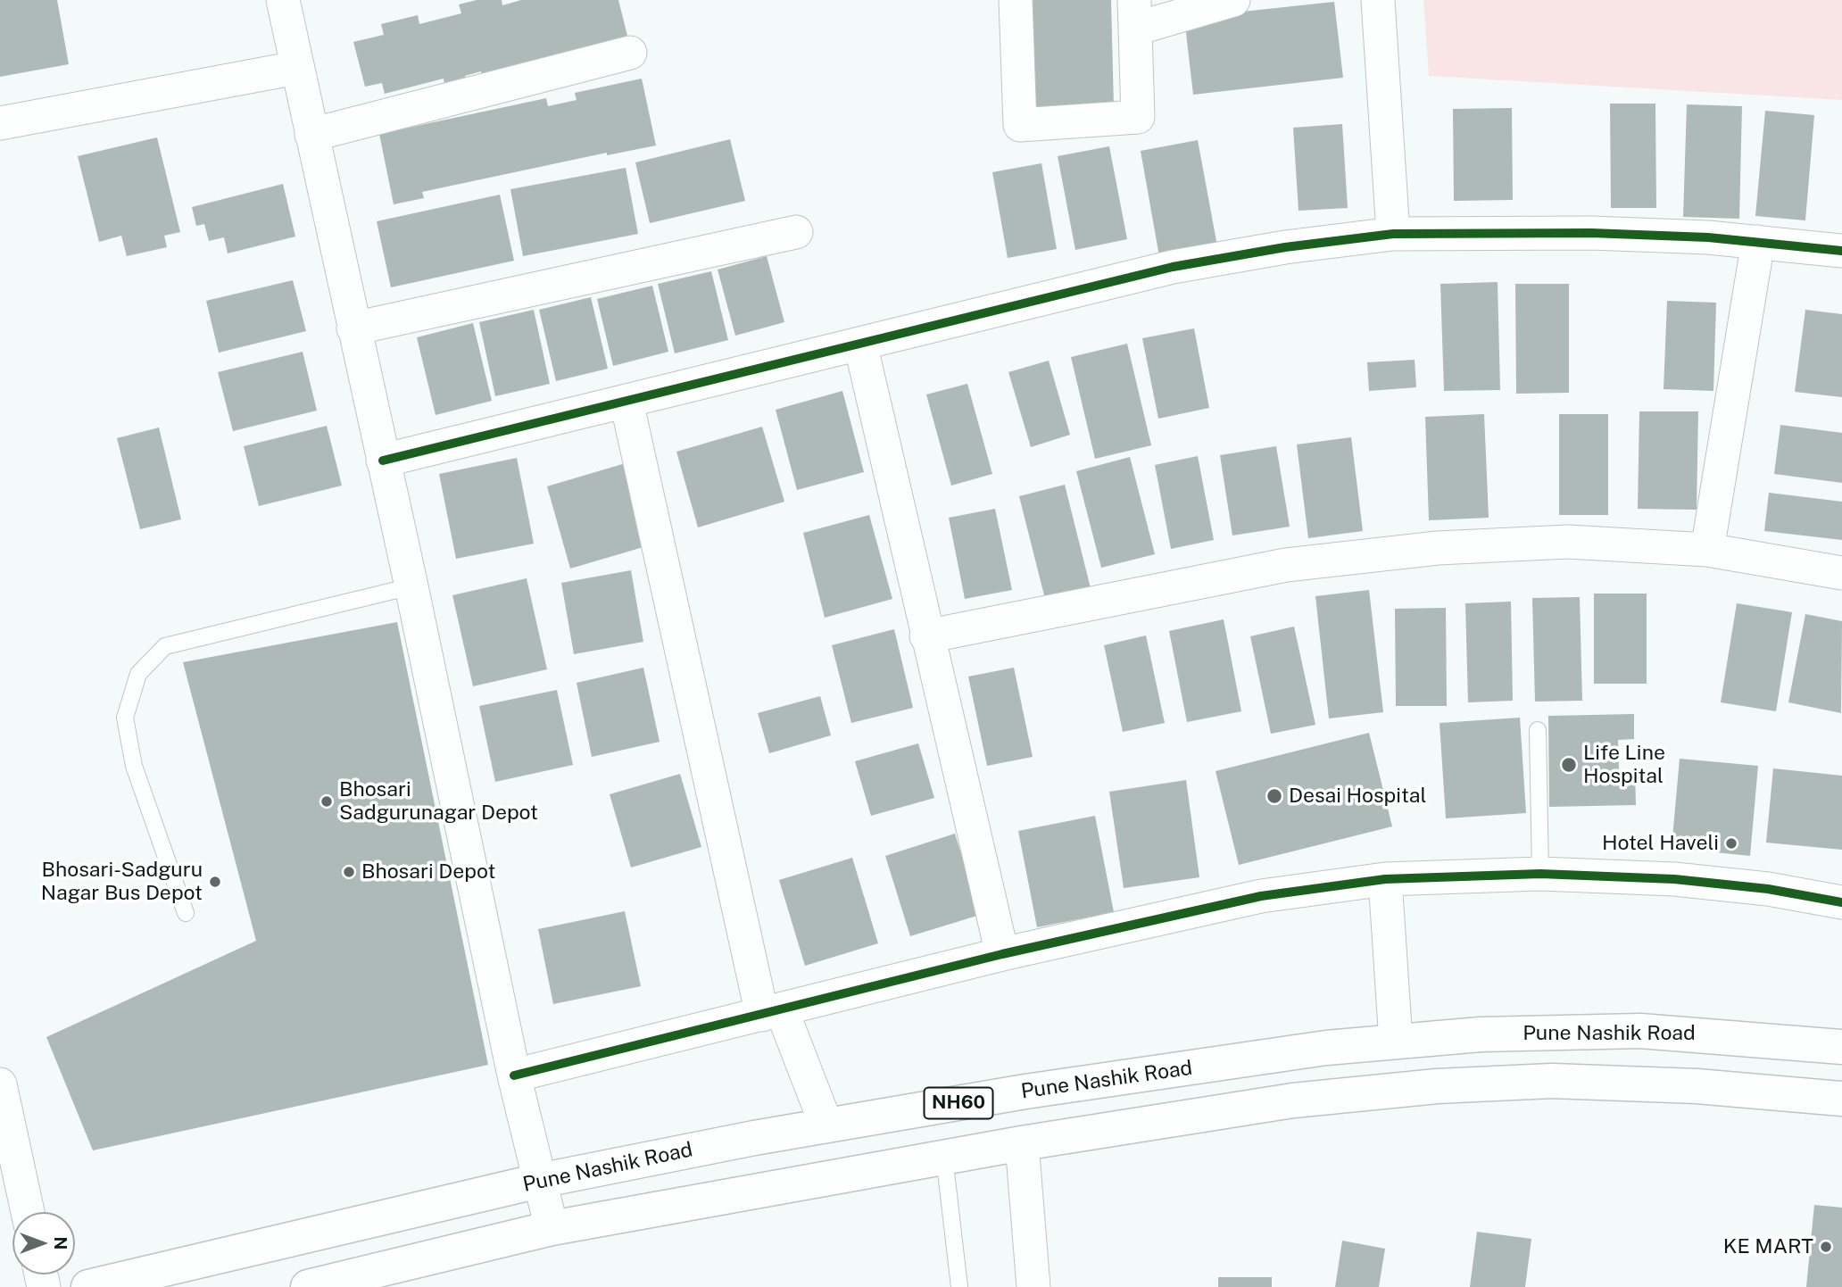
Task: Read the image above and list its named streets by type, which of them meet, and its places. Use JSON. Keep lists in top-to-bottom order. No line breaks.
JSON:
{"streets":{"highway":["Pune Nashik Road","NH60"]},"places":["Life Line Hospital","Desai Hospital","Bhosari Sadgurunagar Depot","Hotel Haveli","Bhosari Depot","Bhosari-Sadguru Nagar Bus Depot","KE MART"],"north":"right"}
